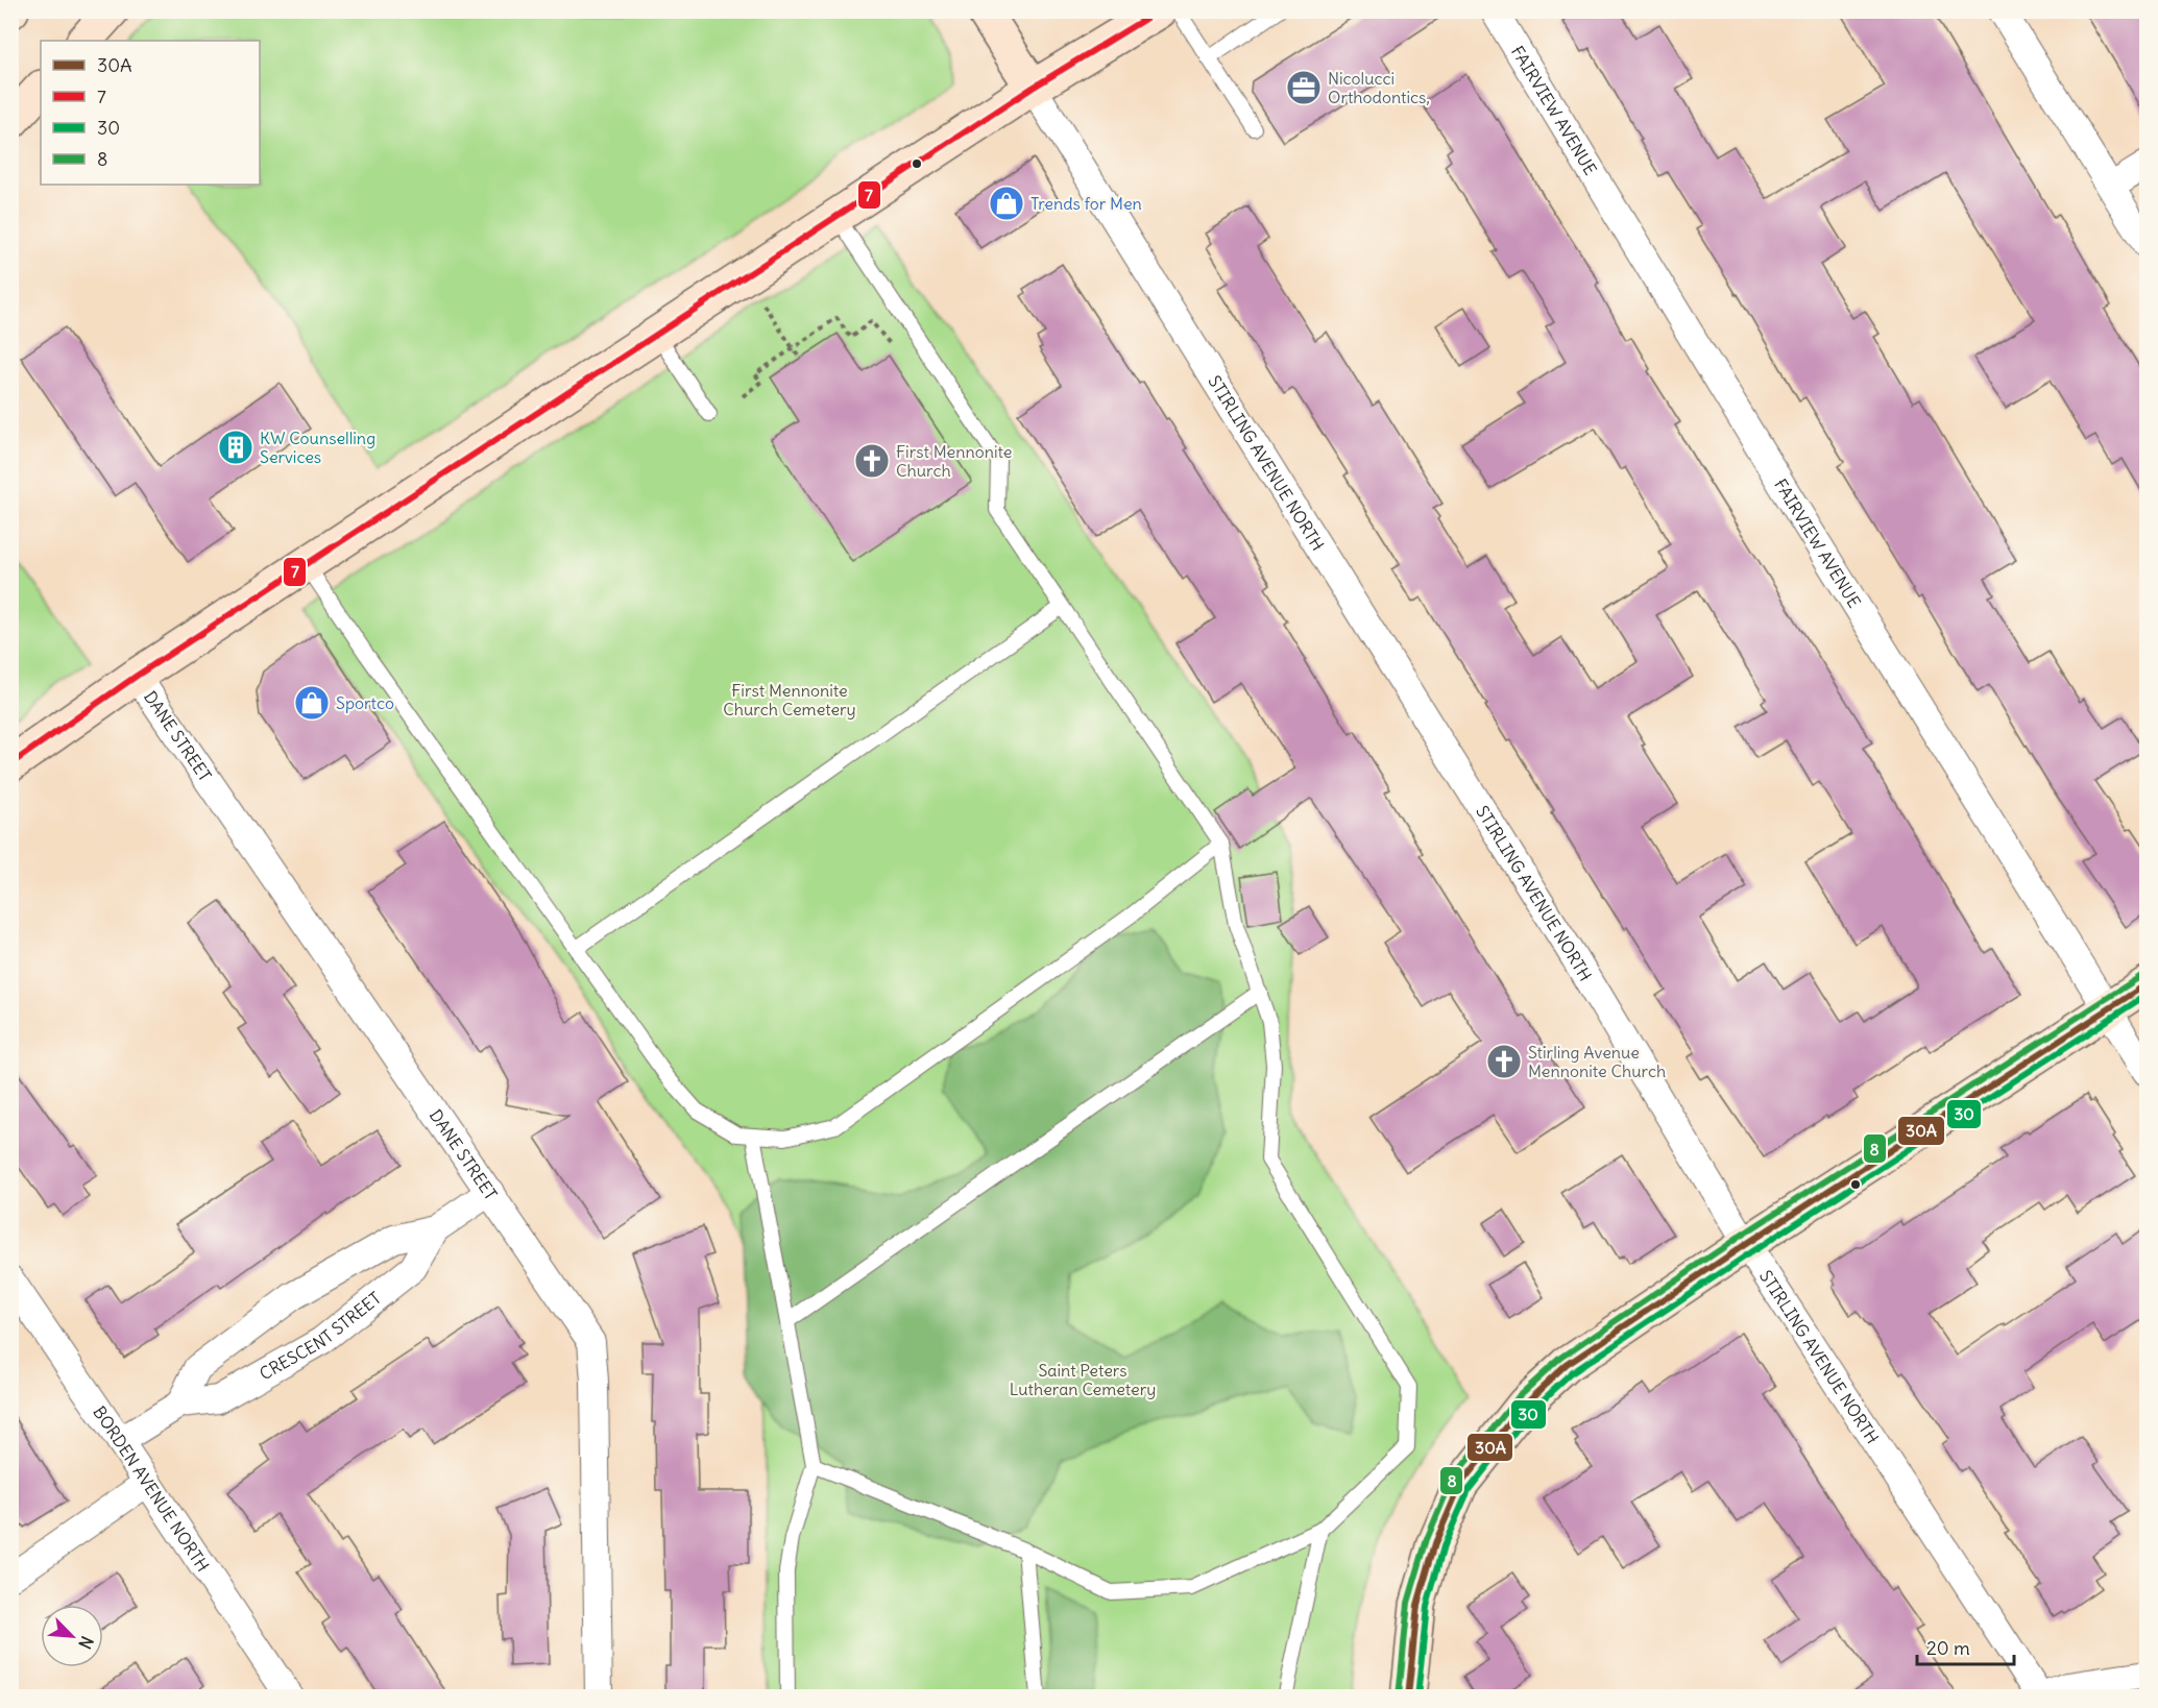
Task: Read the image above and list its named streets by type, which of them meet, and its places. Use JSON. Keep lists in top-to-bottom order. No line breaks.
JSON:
{"streets":{"street":["FAIRVIEW AVENUE","STIRLING AVENUE NORTH","DANE STREET","CRESCENT STREET","BORDEN AVENUE NORTH"]},"crossings":[["DANE STREET","CRESCENT STREET"],["CRESCENT STREET","BORDEN AVENUE NORTH"]],"parks":["First Mennonite Church Cemetery","Saint Peters Lutheran Cemetery"],"places":{"office":["Nicolucci Orthodontics,"],"shop":["Trends for Men","Sportco"],"building":["KW Counselling Services"],"church":["First Mennonite Church","Stirling Avenue Mennonite Church"]},"lines":["transit line 7","transit line 8","transit line 30A","transit line 30"],"legend":["30A","7","30","8"],"scale_bar":"20 m","north":"bottom right"}
